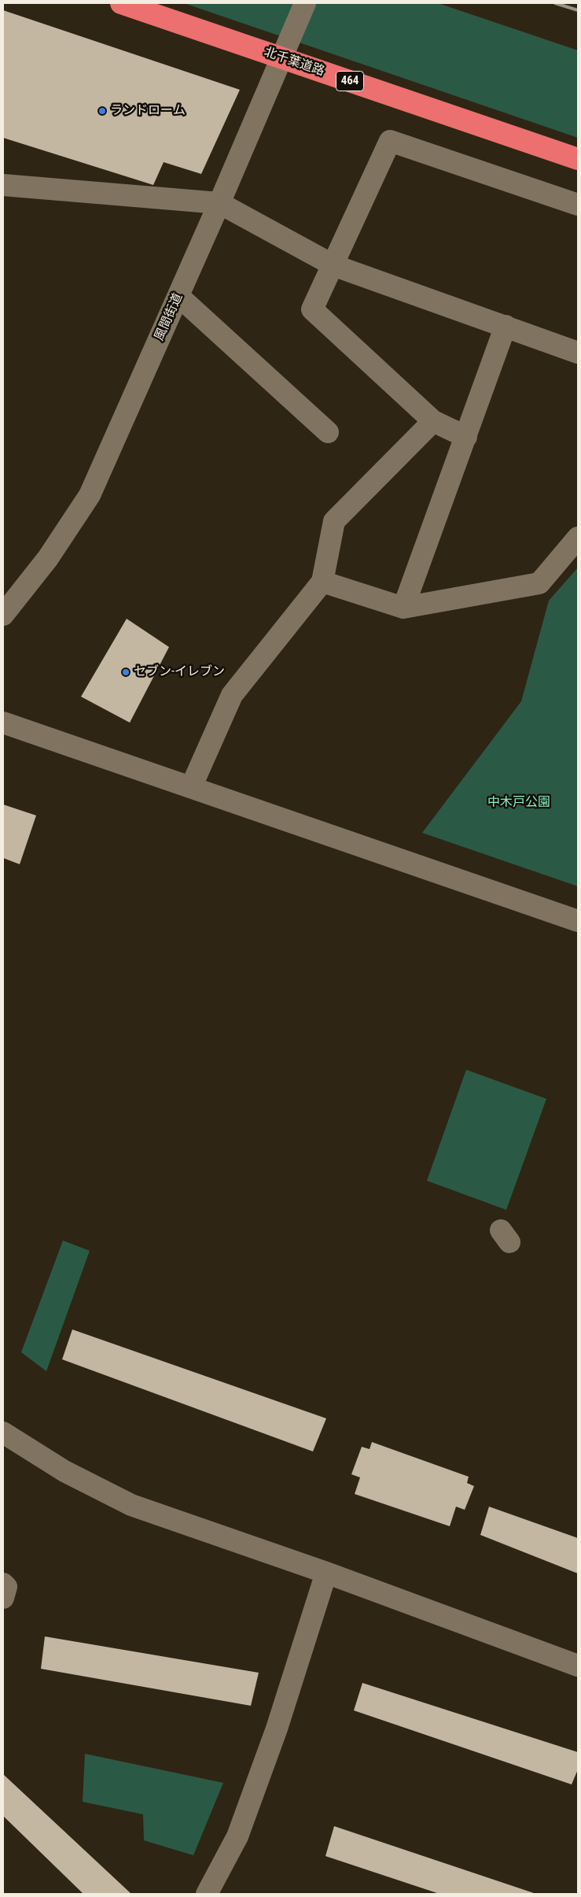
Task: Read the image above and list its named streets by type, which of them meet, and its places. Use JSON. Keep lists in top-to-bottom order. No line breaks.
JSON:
{"streets":{"highway":["北千葉道路","464"],"street":["風間街道"]},"parks":["中木戸公園"],"places":["ランドローム","セブン-イレブン"]}
